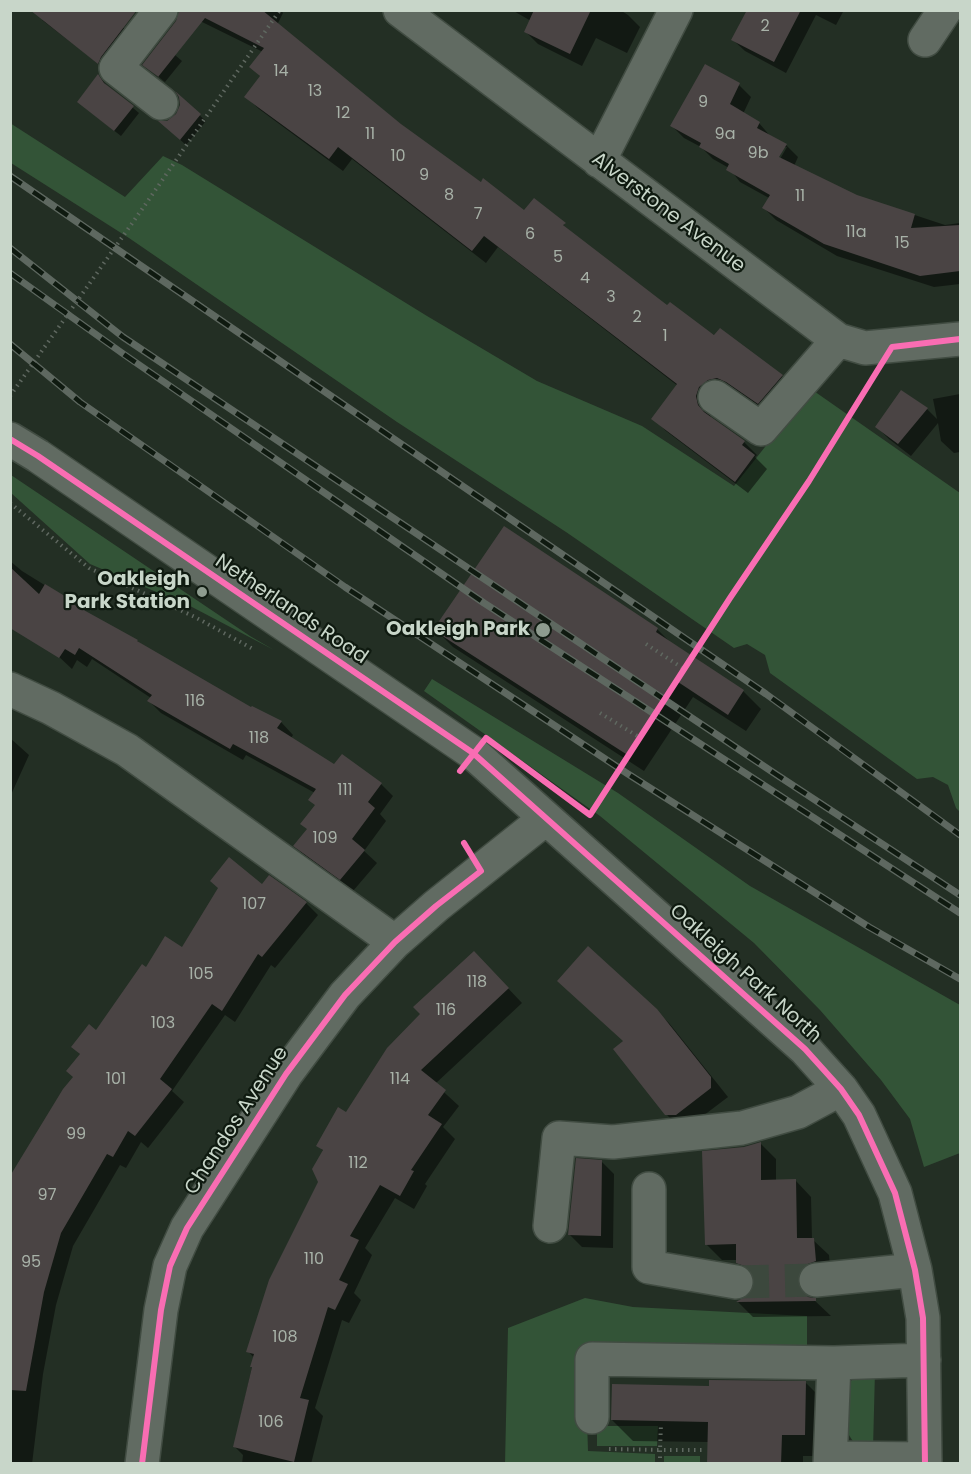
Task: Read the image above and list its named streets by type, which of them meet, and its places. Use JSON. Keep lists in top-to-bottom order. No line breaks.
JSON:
{"streets":{"street":["Alverstone Avenue","Netherlands Road","Oakleigh Park North","Chandos Avenue"]},"crossings":[["Netherlands Road","Oakleigh Park North"],["Netherlands Road","Chandos Avenue"],["Oakleigh Park North","Chandos Avenue"]],"places":["Oakleigh Park Station","Oakleigh Park"],"house_numbers":["2","14","13","9","12","11","9a","9b","10","9","8","11","7","11a","6","15","5","4","3","2","1","116","118","111","109","107","105","118","116","103","101","114","99","112","97","110","95","108","106"]}
